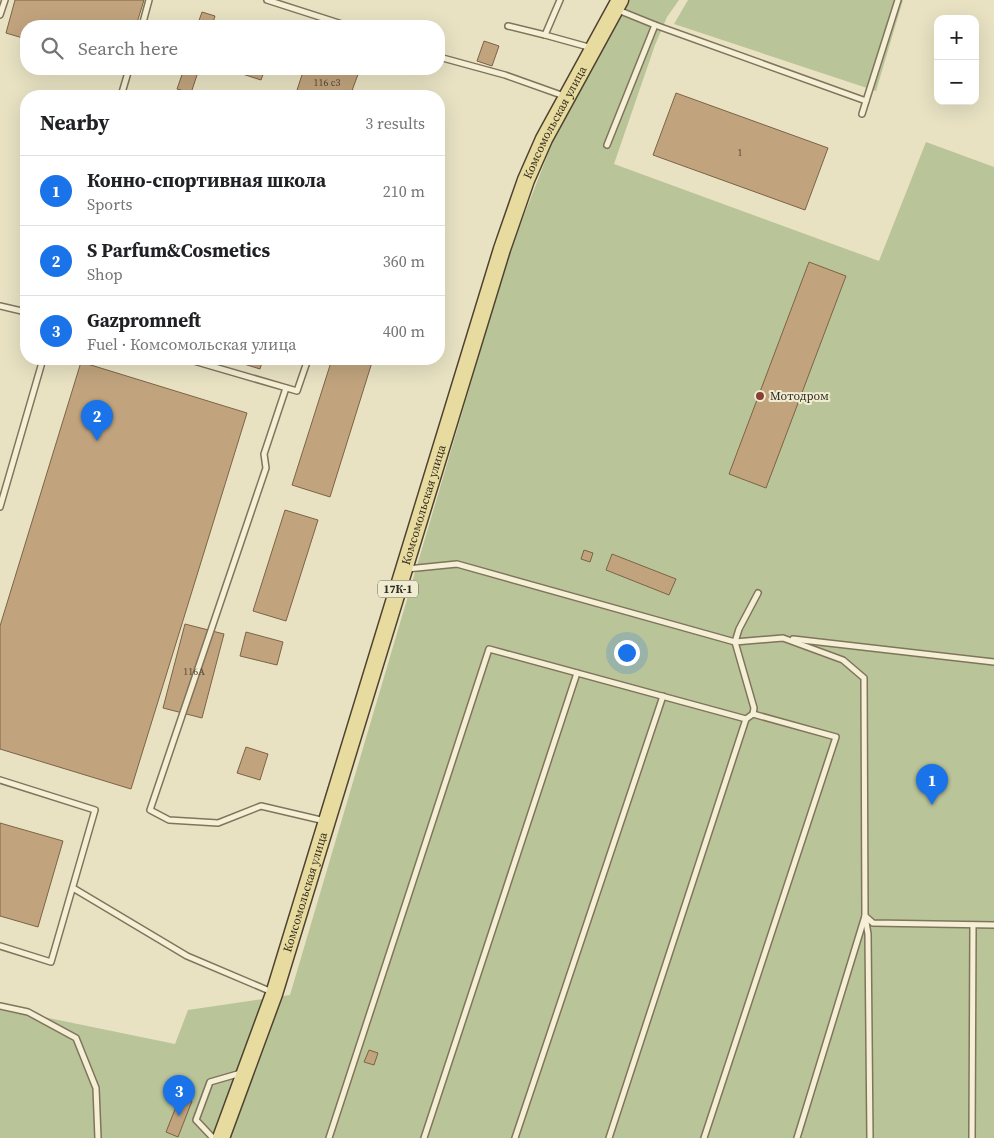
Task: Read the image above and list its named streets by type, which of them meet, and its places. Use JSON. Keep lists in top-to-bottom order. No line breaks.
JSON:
{"streets":{"main road":["Комсомольская улица","17К-1"]},"places":["Мотодром"],"house_numbers":["116 с3","1","116А"],"page":{"map_buttons":["+","−"],"search":"Search here","heading":["Nearby","3 results"],"list":[{"mark":"1","name":"Конно-спортивная школа","note":"Sports","value":"210 m"},{"mark":"2","name":"S Parfum&Cosmetics","note":"Shop","value":"360 m"},{"mark":"3","name":"Gazpromneft","note":"Fuel · Комсомольская улица","value":"400 m"}],"pins":["2","1","3"]}}
